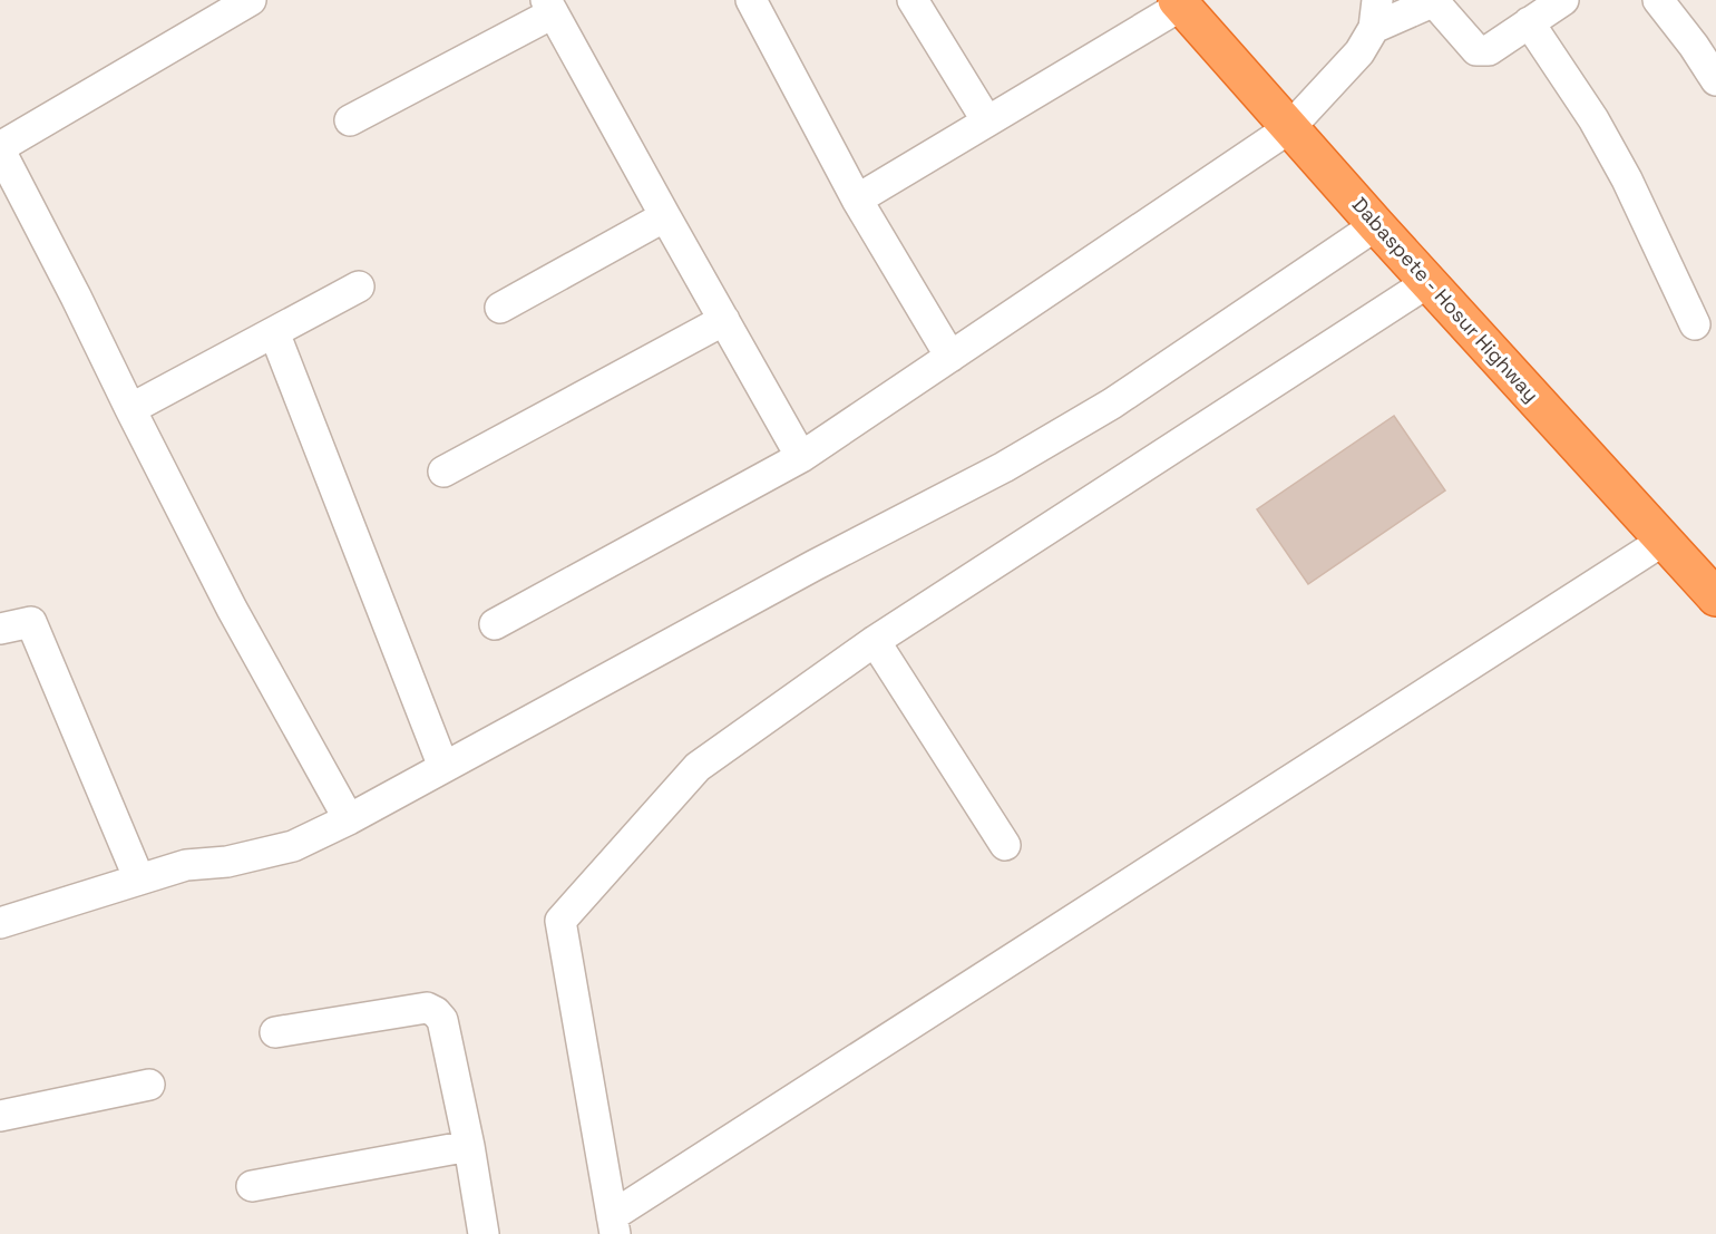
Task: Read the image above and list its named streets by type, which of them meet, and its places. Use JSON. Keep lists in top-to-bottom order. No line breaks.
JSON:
{"streets":{"highway":["Dabaspete - Hosur Highway"]}}
